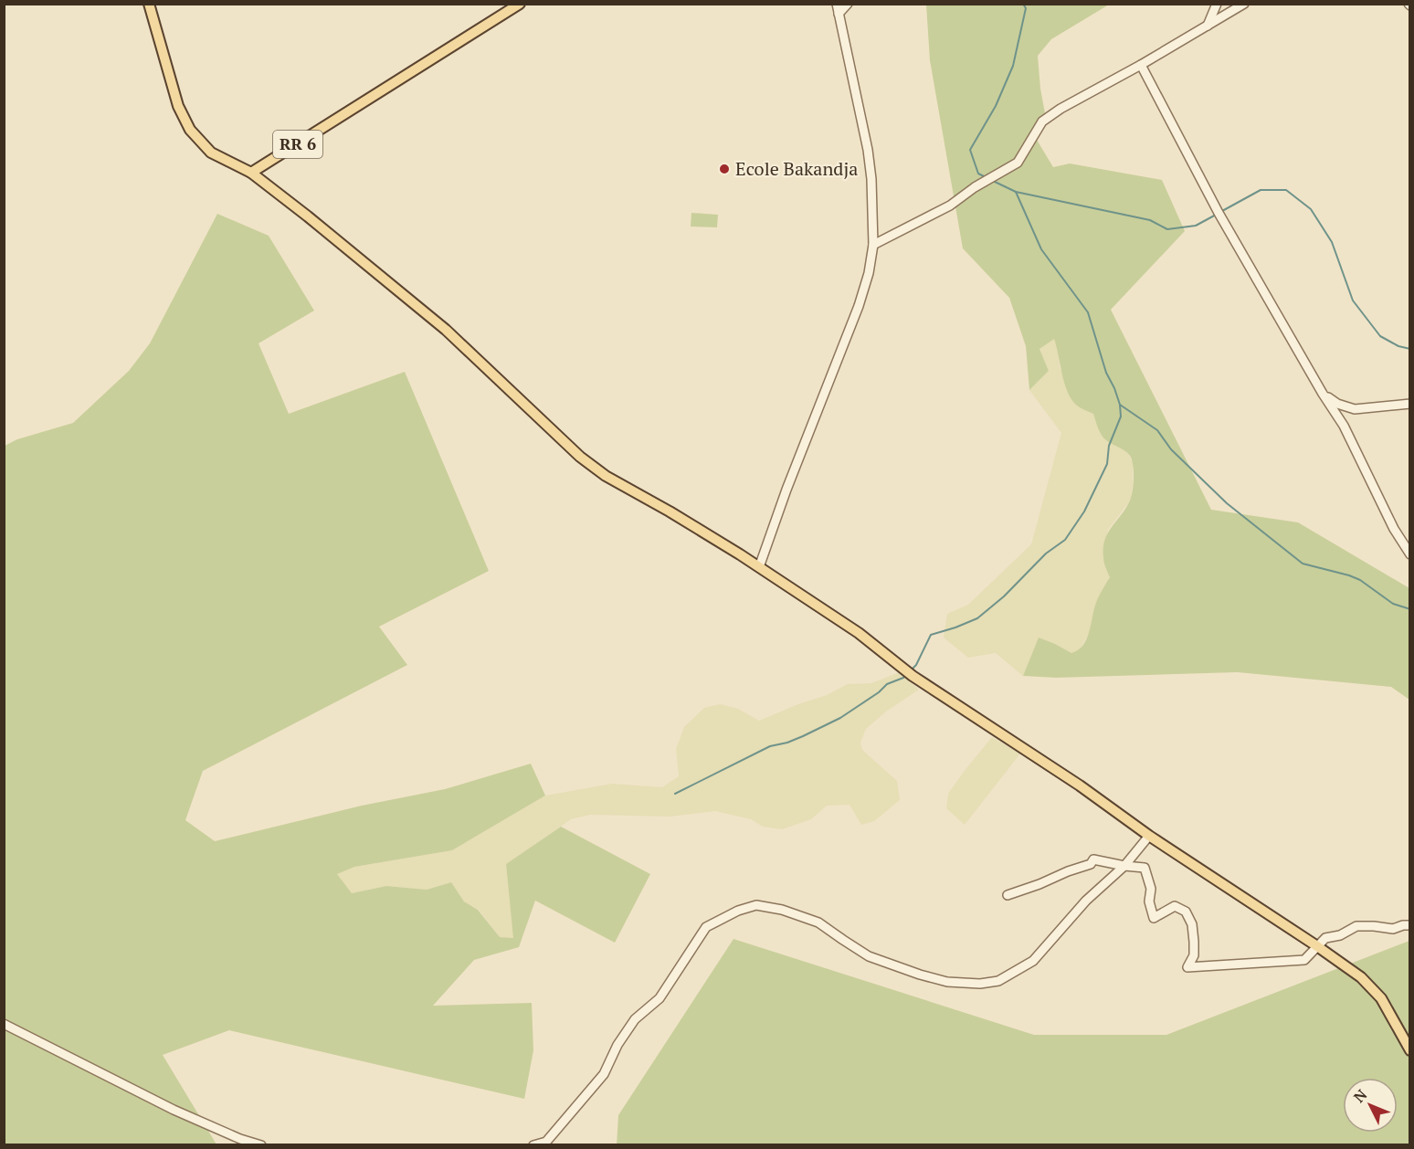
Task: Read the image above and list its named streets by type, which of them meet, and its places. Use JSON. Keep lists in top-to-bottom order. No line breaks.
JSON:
{"streets":{"main road":["RR 6"]},"places":["Ecole Bakandja"],"north":"top left"}
